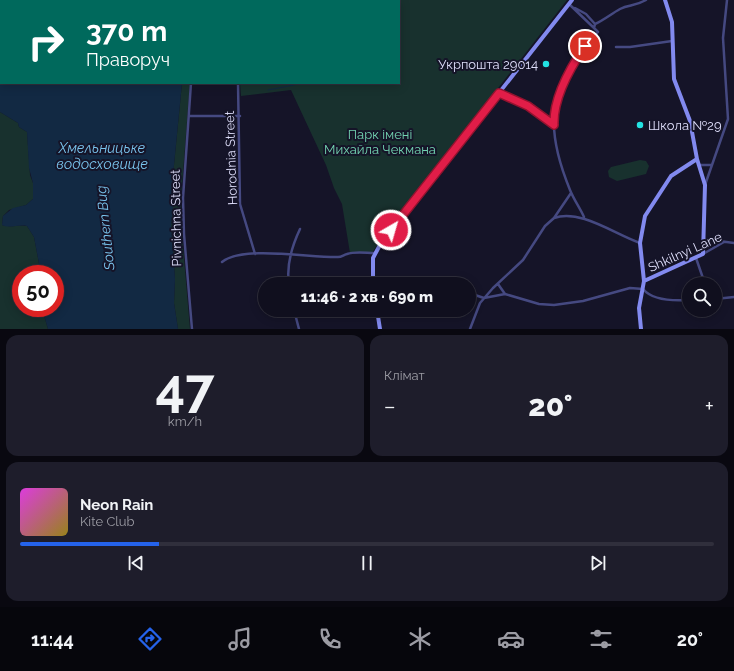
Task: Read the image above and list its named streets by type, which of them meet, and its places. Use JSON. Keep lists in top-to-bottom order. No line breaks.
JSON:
{"streets":{"street":["Horodnia Street","Pivnichna Street","Shkilnyi Lane"]},"water":["Хмельницьке водосховище","Southern Bug"],"parks":["Парк імені Михайла Чекмана"],"places":["Укрпошта 29014","Школа №29"],"page":{"turn":["370 m","Праворуч"],"limit":"50","trip":"11:46 · 2 хв · 690 m","tile":[["47","km/h"],"Клімат"],"heat":["−","20°","+"],"song":["Neon Rain","Kite Club"],"tabs":["11:44","20°"]}}
